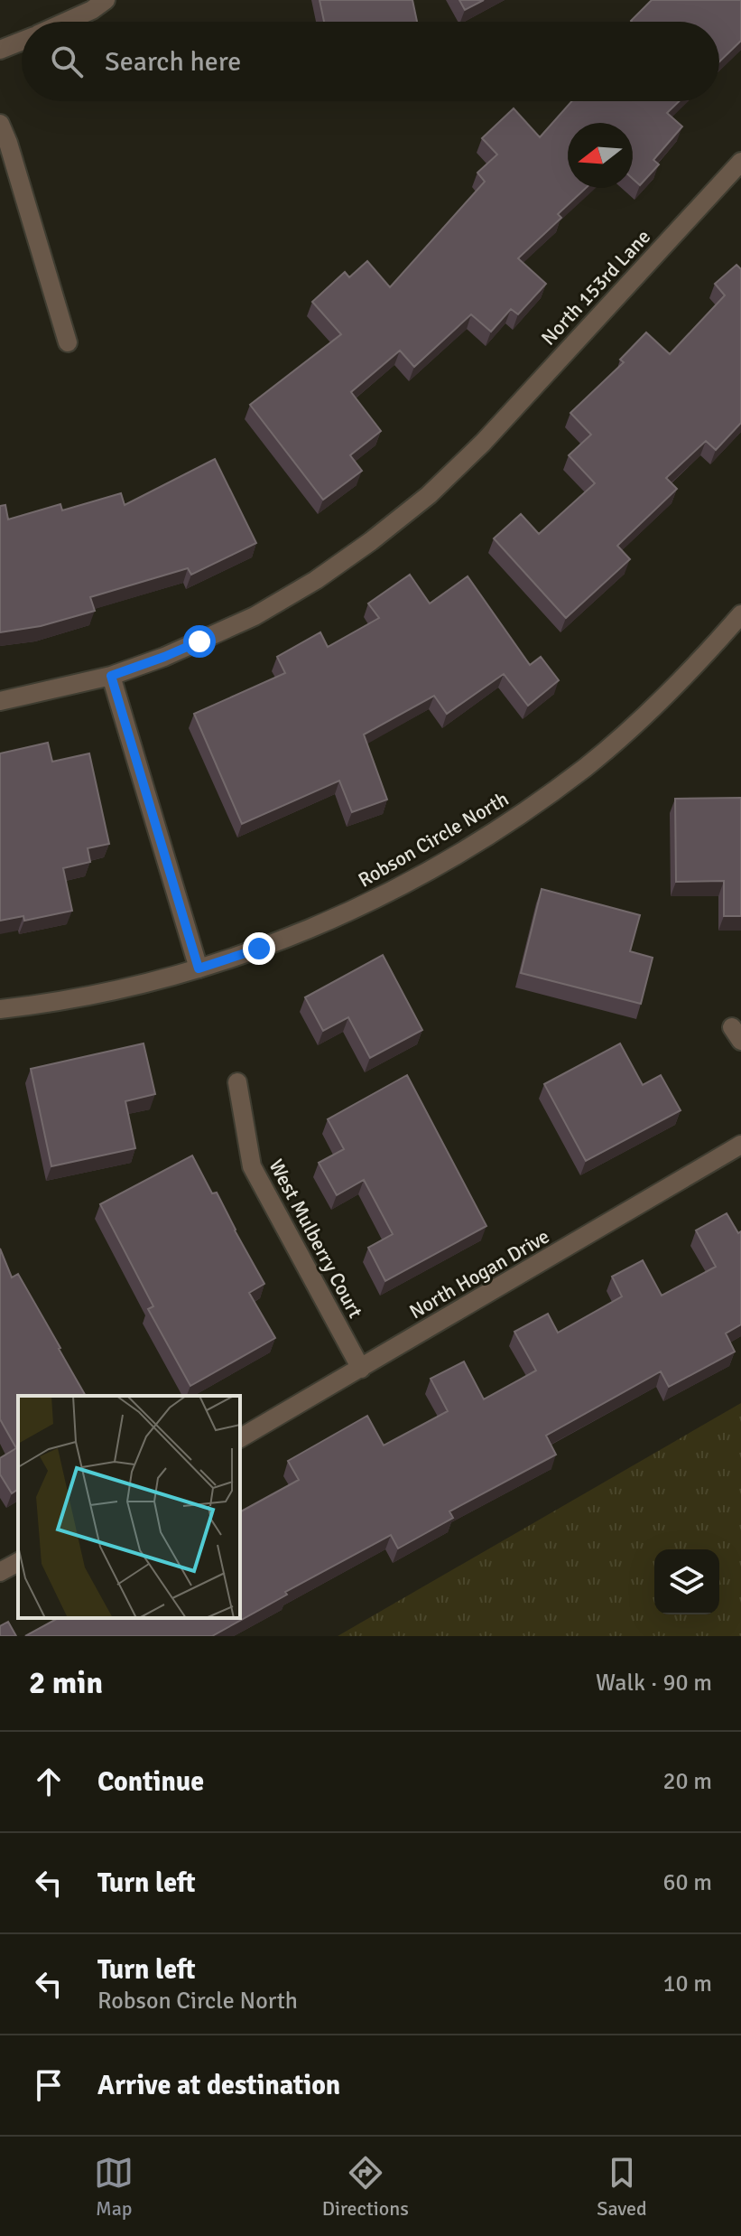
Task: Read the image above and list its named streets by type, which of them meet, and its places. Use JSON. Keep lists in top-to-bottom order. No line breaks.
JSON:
{"streets":{"street":["North 153rd Lane","Robson Circle North","West Mulberry Court","North Hogan Drive"]},"crossings":[["West Mulberry Court","North Hogan Drive"]],"north":"left","page":{"search":"Search here","heading":["2 min","Walk · 90 m"],"list":[["Continue","20 m"],["Turn left","60 m"],["Turn left","Robson Circle North","10 m"],"Arrive at destination"],"nav":["Map","Directions","Saved"]}}
